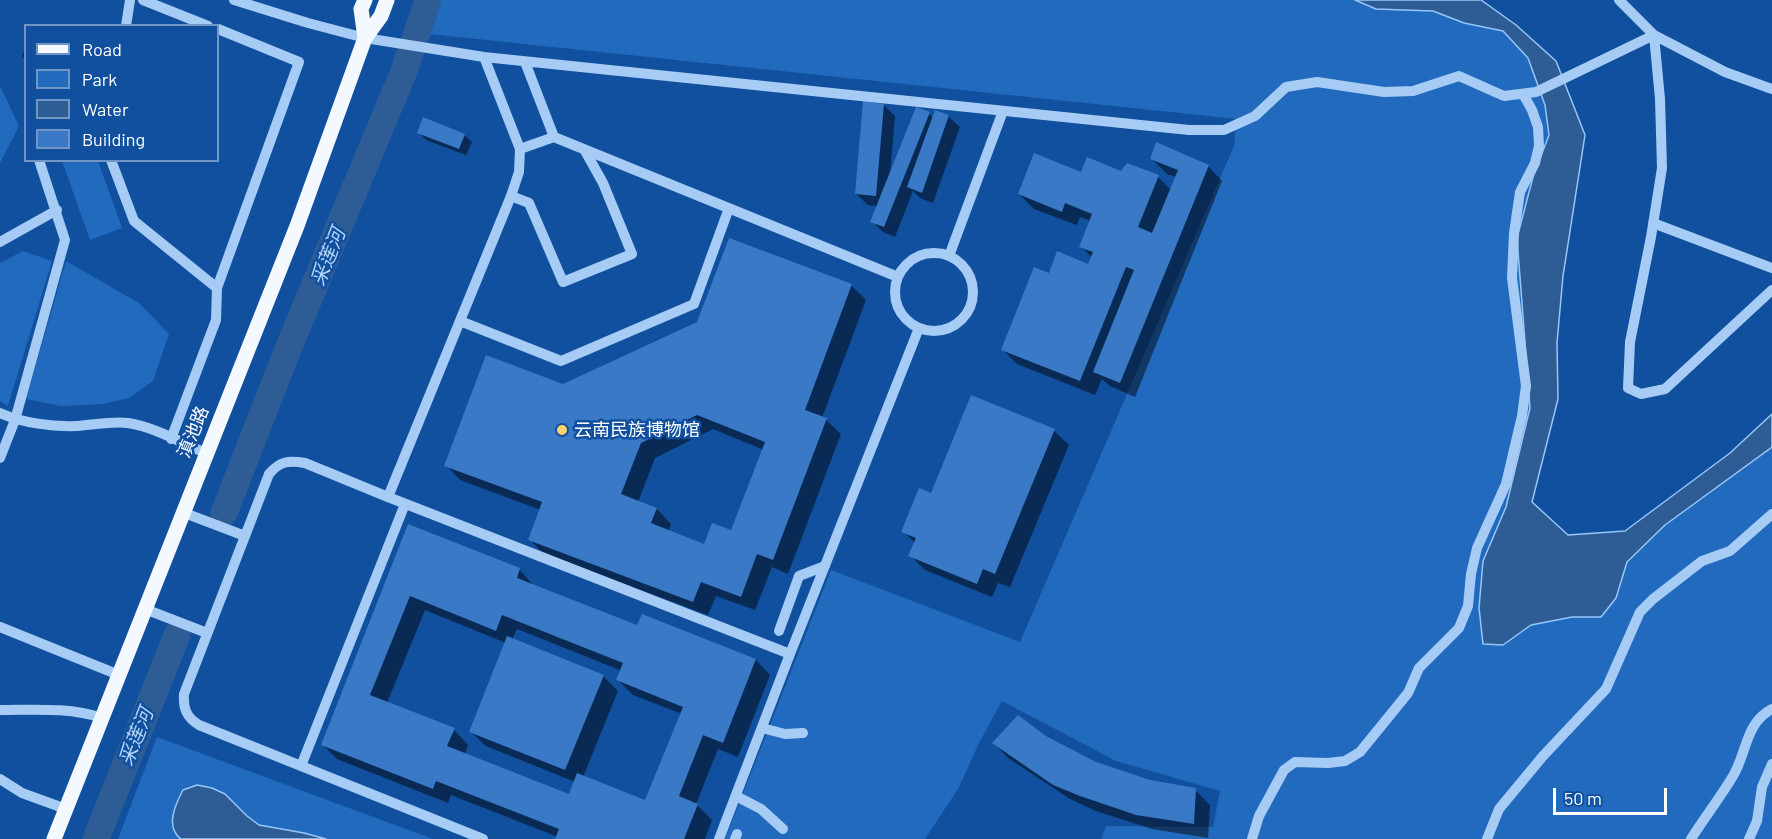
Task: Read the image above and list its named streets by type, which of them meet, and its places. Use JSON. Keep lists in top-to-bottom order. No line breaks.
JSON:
{"streets":{"main road":["滇池路"]},"water":["采莲河"],"places":["云南民族博物馆"],"legend":["Road","Park","Water","Building"],"scale_bar":"50 m"}
